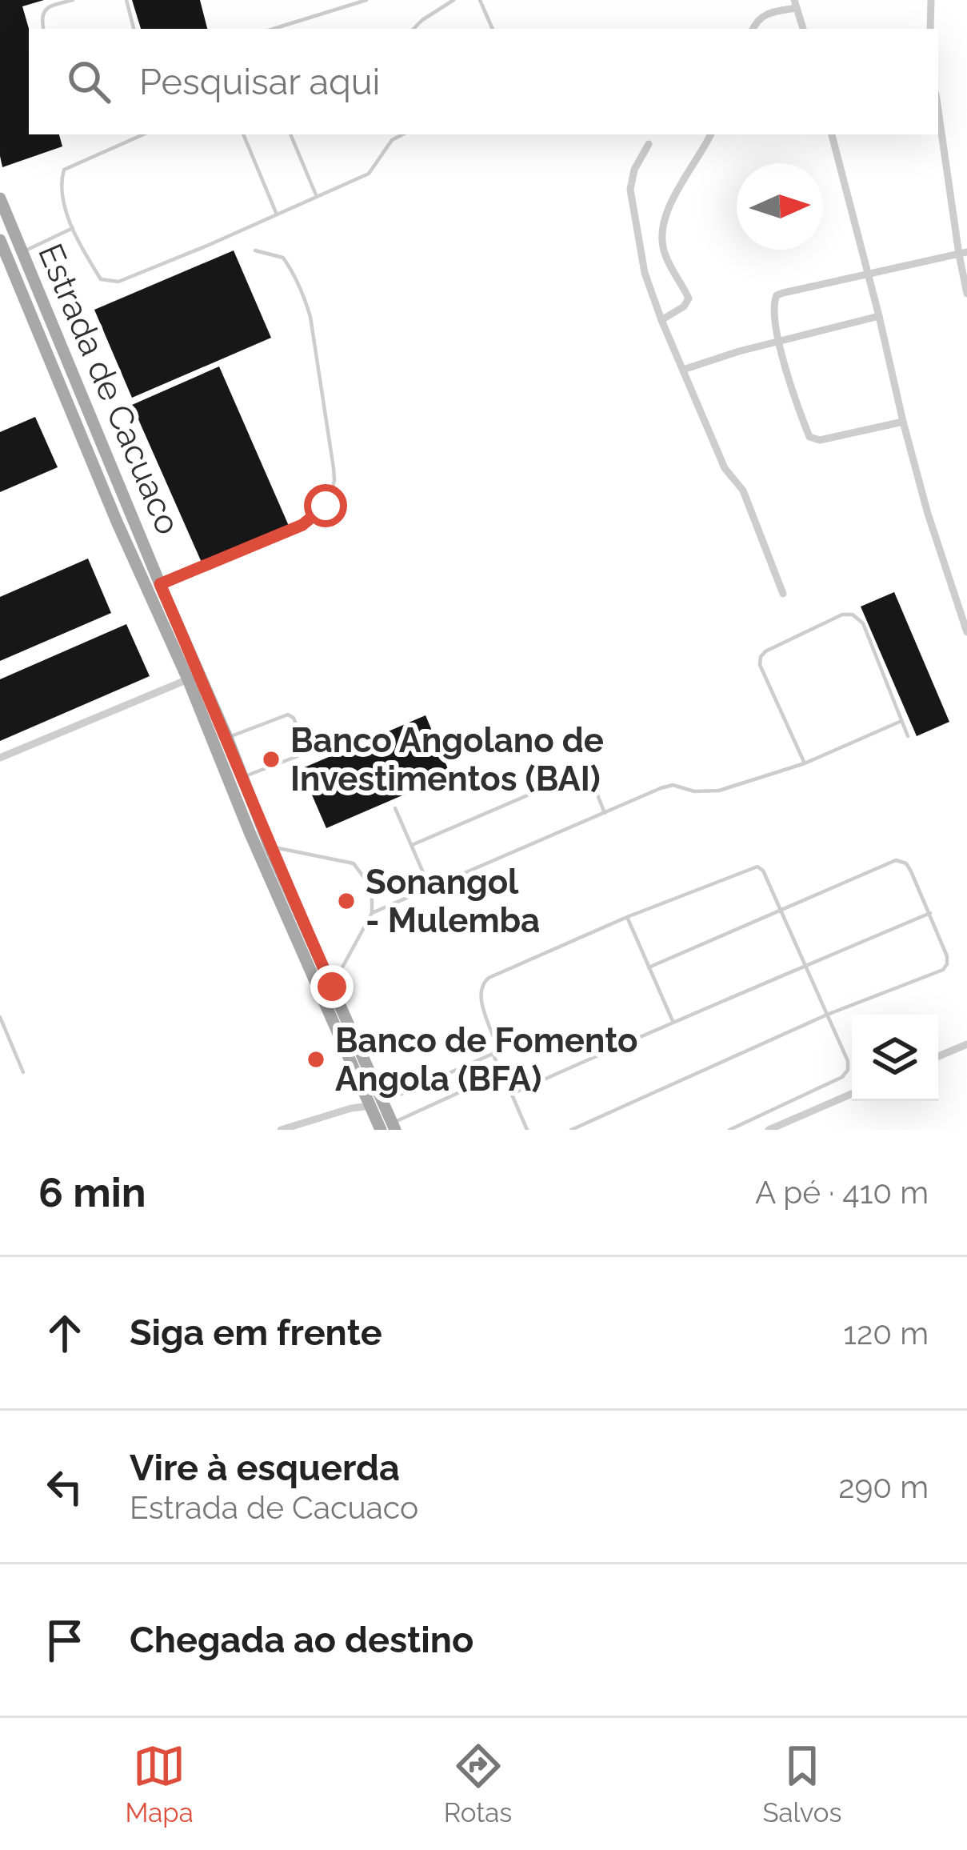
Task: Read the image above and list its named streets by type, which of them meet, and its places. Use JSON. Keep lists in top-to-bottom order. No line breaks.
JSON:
{"streets":{"main road":["Estrada de Cacuaco"]},"places":["Banco Angolano de Investimentos (BAI)","Sonangol - Mulemba","Banco de Fomento Angola (BFA)"],"north":"right","page":{"search":"Pesquisar aqui","heading":["6 min","A pé · 410 m"],"list":[["Siga em frente","120 m"],["Vire à esquerda","Estrada de Cacuaco","290 m"],"Chegada ao destino"],"nav":["Mapa","Rotas","Salvos"]}}
